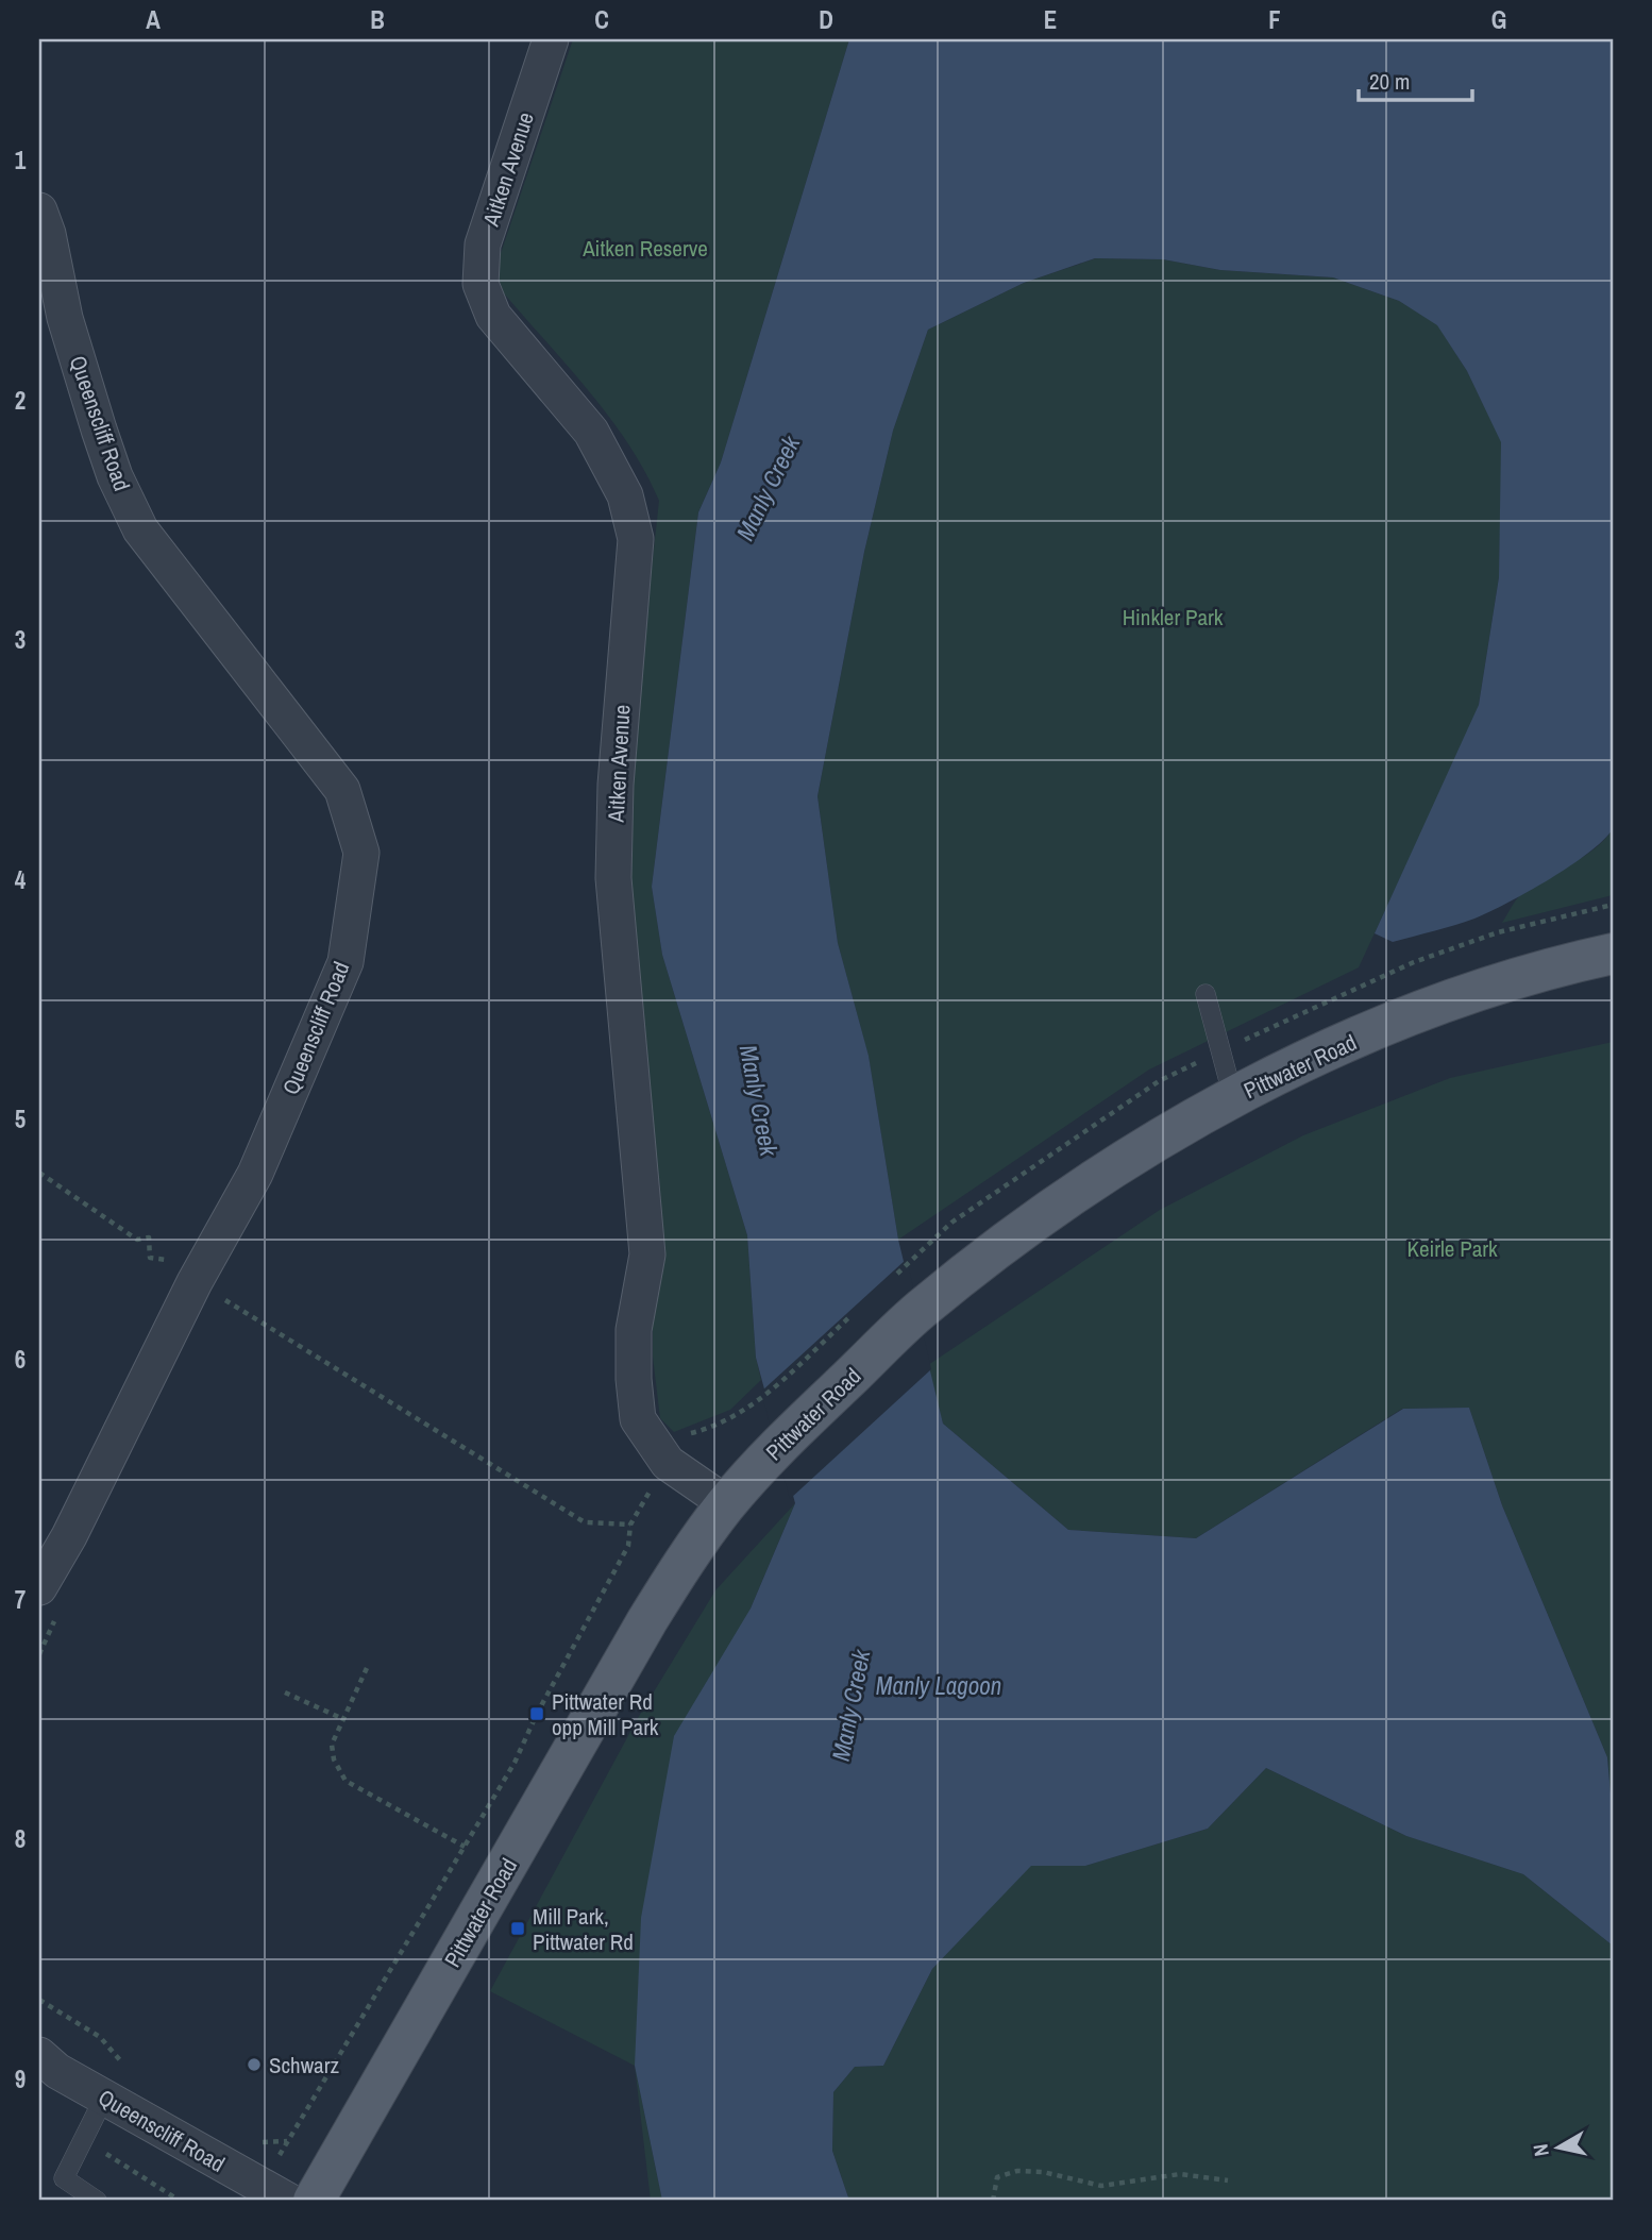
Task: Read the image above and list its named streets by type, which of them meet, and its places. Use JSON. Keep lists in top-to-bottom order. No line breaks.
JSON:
{"streets":{"main road":["Pittwater Road"],"street":["Aitken Avenue","Queenscliff Road"]},"crossings":[["Aitken Avenue","Pittwater Road"]],"water":["Manly Creek","Manly Lagoon"],"parks":["Aitken Reserve","Hinkler Park","Keirle Park"],"places":{"transit":["Pittwater Rd opp Mill Park","Mill Park, Pittwater Rd"],"other":["Schwarz"]},"scale_bar":"20 m","north":"left","grid":{"columns":["A","B","C","D","E","F","G"],"rows":["1","2","3","4","5","6","7","8","9"]}}
